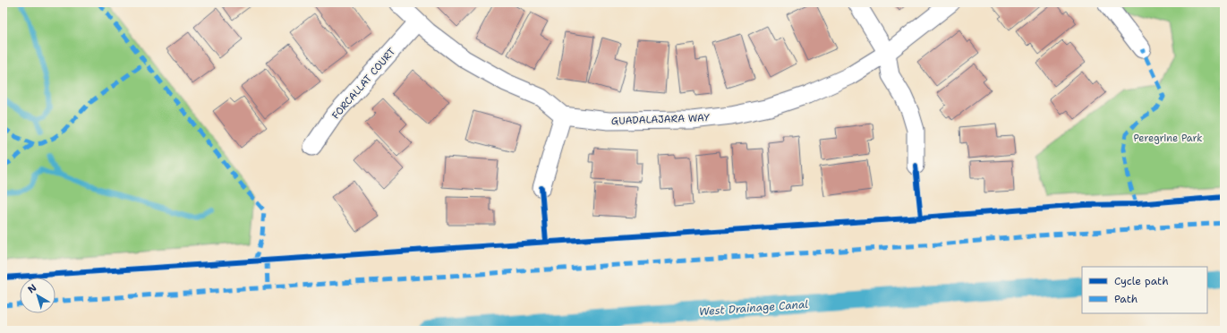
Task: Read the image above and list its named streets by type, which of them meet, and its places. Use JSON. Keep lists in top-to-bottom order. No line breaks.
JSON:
{"streets":{"street":["FORCALLAT COURT","GUADALAJARA WAY"]},"water":["West Drainage Canal"],"parks":["Peregrine Park"],"legend":["Cycle path","Path"],"north":"top left"}
